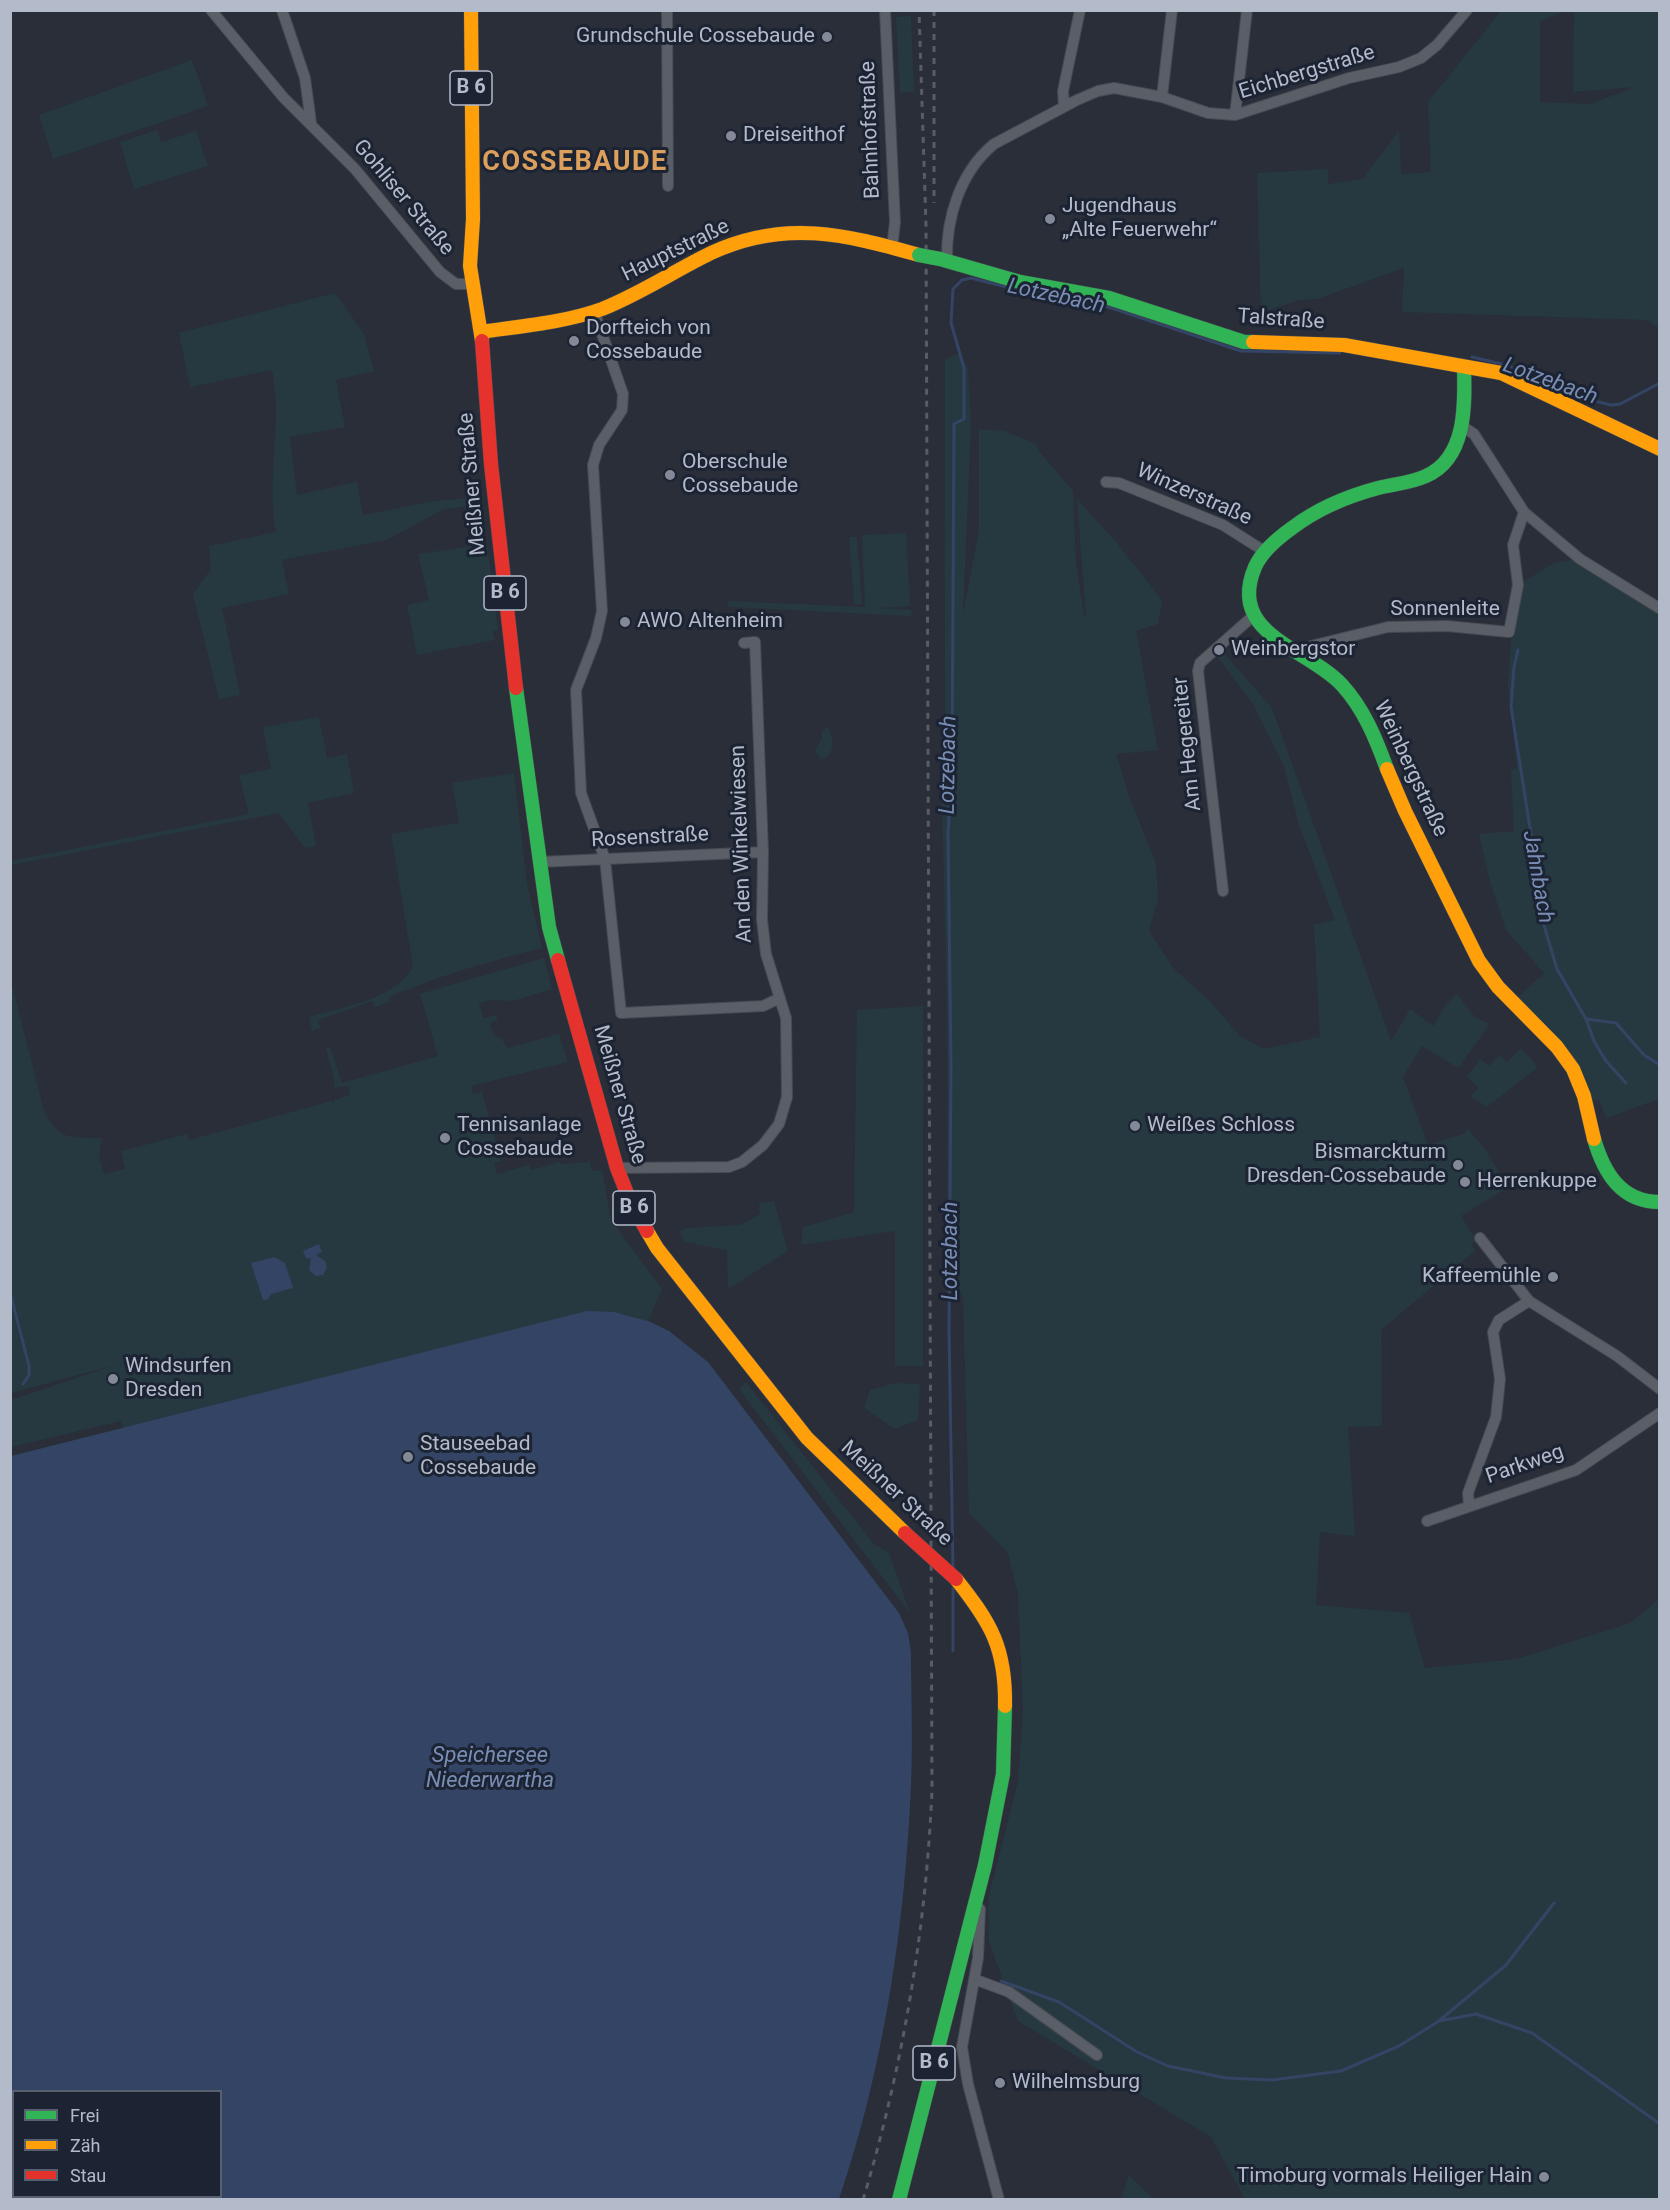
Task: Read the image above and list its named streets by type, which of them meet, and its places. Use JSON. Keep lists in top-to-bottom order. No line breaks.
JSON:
{"streets":{"main road":["B 6","Hauptstraße","Talstraße","Meißner Straße","Weinbergstraße"],"street":["Eichbergstraße","Bahnhofstraße","Gohliser Straße","Winzerstraße","Sonnenleite","Am Hegereiter","Rosenstraße","An den Winkelwiesen","Parkweg"]},"crossings":[["Eichbergstraße","Talstraße"],["B 6","Gohliser Straße"],["B 6","Hauptstraße"],["B 6","Meißner Straße"],["Bahnhofstraße","Hauptstraße"],["Bahnhofstraße","Talstraße"],["Hauptstraße","Talstraße"],["Hauptstraße","Meißner Straße"],["Meißner Straße","Rosenstraße"],["Meißner Straße","An den Winkelwiesen"],["Sonnenleite","Weinbergstraße"],["Am Hegereiter","Weinbergstraße"],["Rosenstraße","An den Winkelwiesen"]],"districts":["COSSEBAUDE"],"water":["Lotzebach","Jahnbach","Speichersee Niederwartha"],"places":["Grundschule Cossebaude","Dreiseithof","Jugendhaus „Alte Feuerwehr“","Dorfteich von Cossebaude","Oberschule Cossebaude","AWO Altenheim","Weinbergstor","Weißes Schloss","Tennisanlage Cossebaude","Bismarckturm Dresden-Cossebaude","Herrenkuppe","Kaffeemühle","Windsurfen Dresden","Stauseebad Cossebaude","Wilhelmsburg","Timoburg vormals Heiliger Hain"],"legend":["Frei","Zäh","Stau"]}
